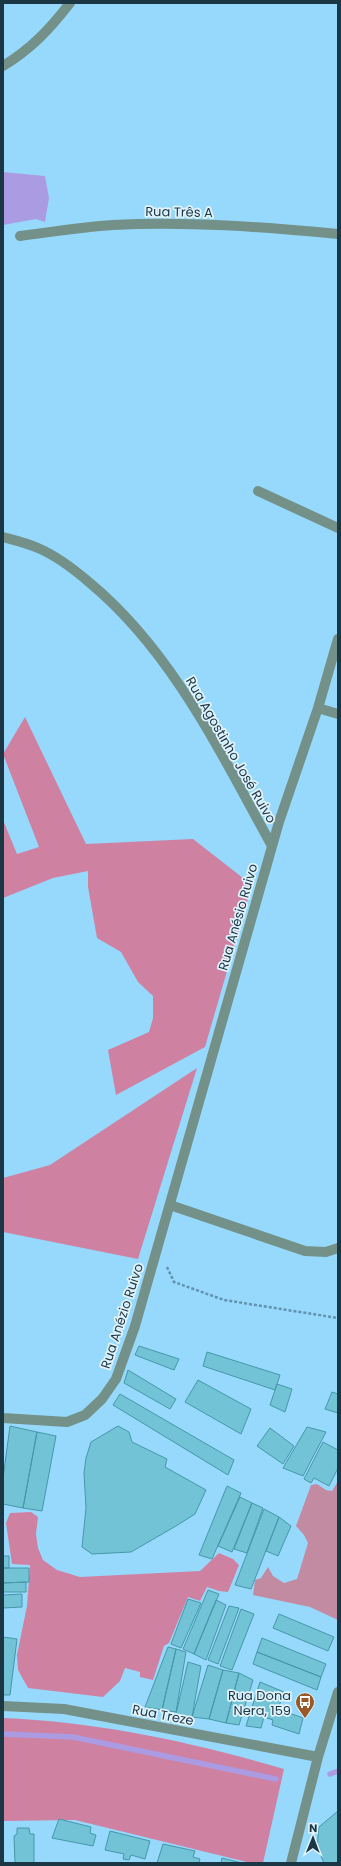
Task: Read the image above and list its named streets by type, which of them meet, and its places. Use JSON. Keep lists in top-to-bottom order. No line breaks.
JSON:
{"streets":{"street":["Rua Três A","Rua Agostinho José Ruivo","Rua Anésio Ruivo","Rua Anézio Ruivo","Rua Treze"]},"crossings":[["Rua Agostinho José Ruivo","Rua Anésio Ruivo"],["Rua Anésio Ruivo","Rua Anézio Ruivo"]],"places":{"bus stop":["Rua Dona Nera, 159"]},"north":"top"}
